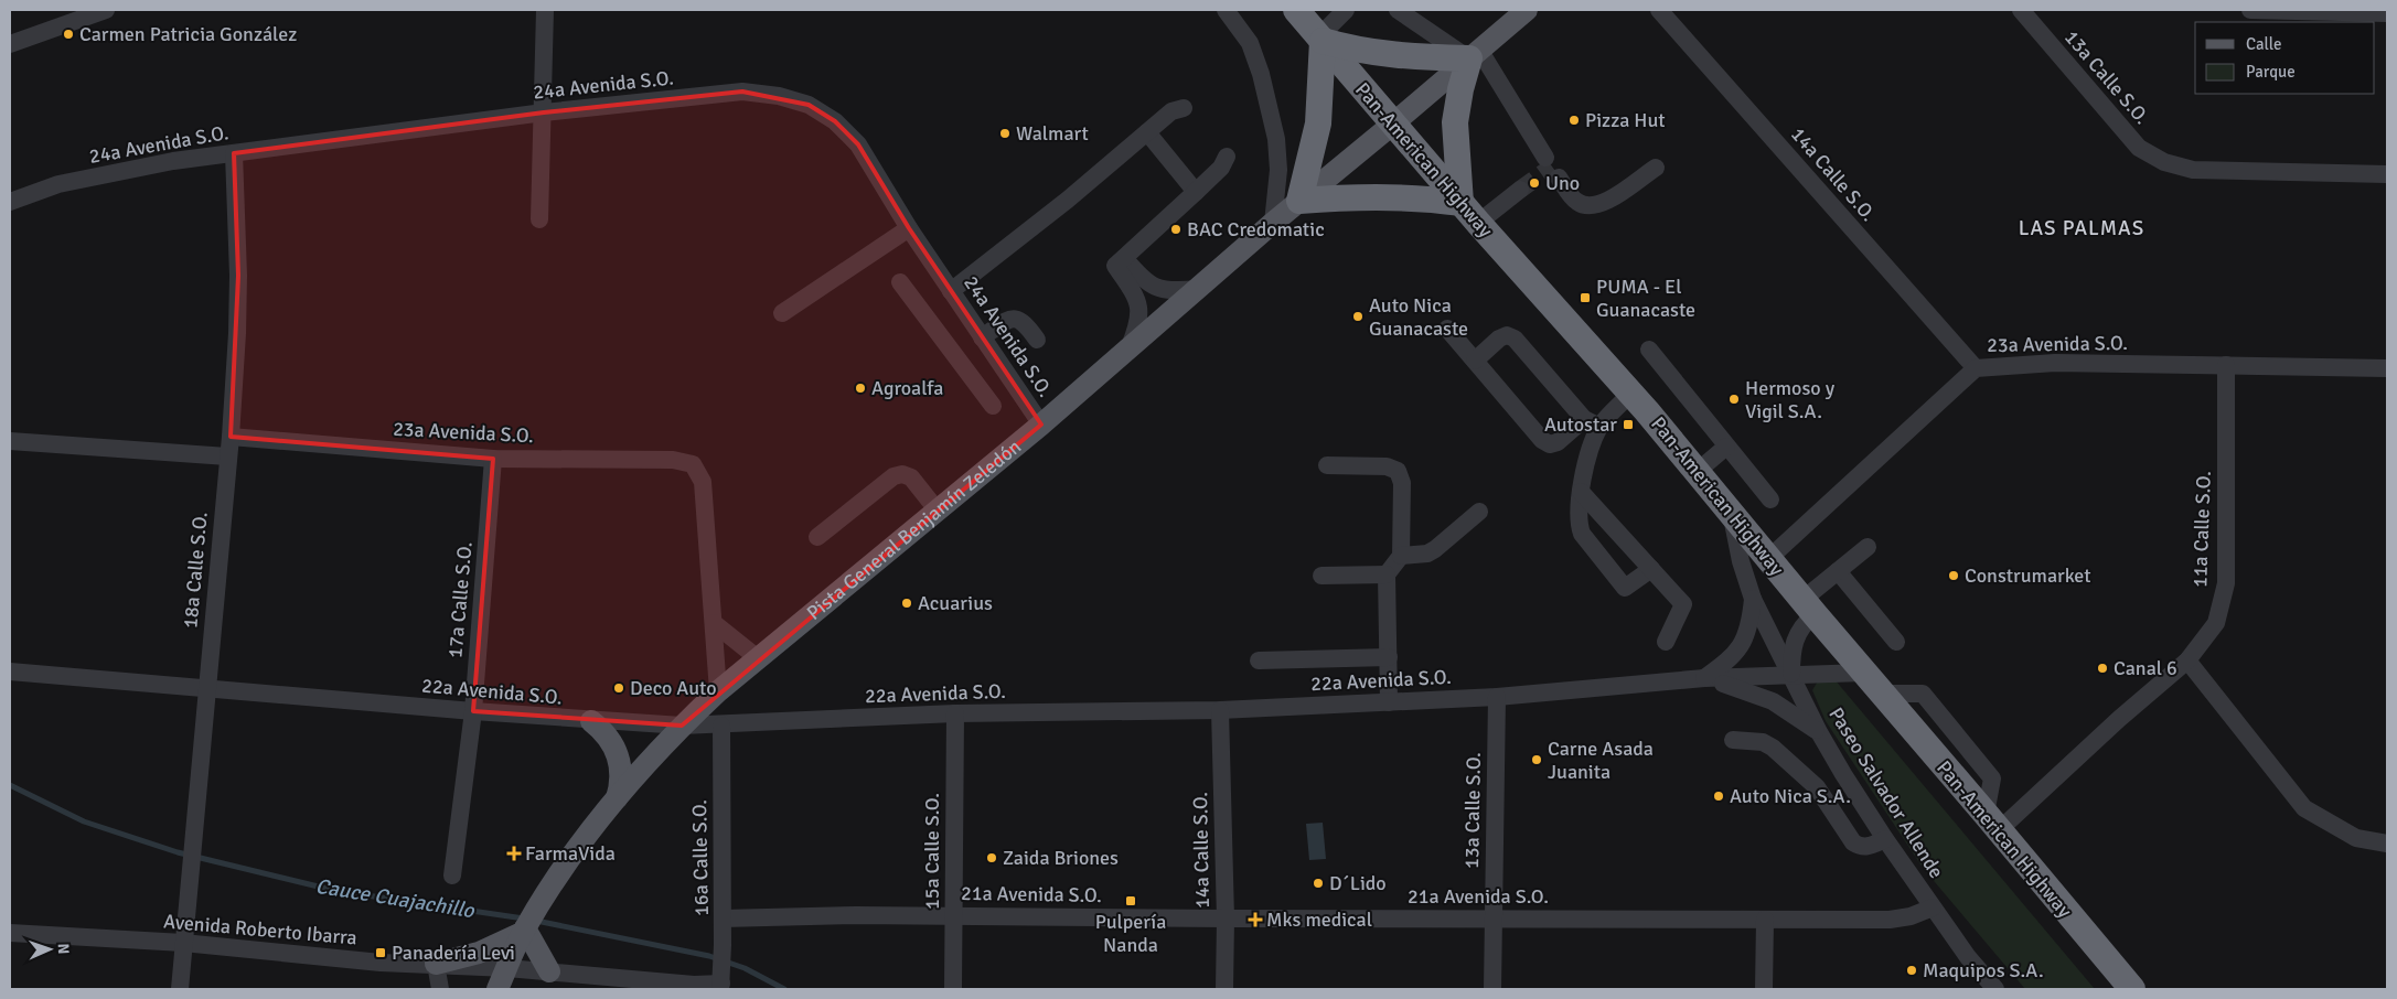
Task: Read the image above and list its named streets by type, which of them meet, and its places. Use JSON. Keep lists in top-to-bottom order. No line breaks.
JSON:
{"streets":{"highway":["Pan-American Highway"],"main road":["Pista General Benjamín Zeledón"],"street":["13a Calle S.O.","24a Avenida S.O.","14a Calle S.O.","23a Avenida S.O.","11a Calle S.O.","18a Calle S.O.","17a Calle S.O.","22a Avenida S.O.","Paseo Salvador Allende","15a Calle S.O.","16a Calle S.O.","21a Avenida S.O.","Avenida Roberto Ibarra"]},"crossings":[["13a Calle S.O.","22a Avenida S.O."],["13a Calle S.O.","21a Avenida S.O."],["24a Avenida S.O.","Pista General Benjamín Zeledón"],["24a Avenida S.O.","18a Calle S.O."],["Pan-American Highway","23a Avenida S.O."],["Pan-American Highway","Pista General Benjamín Zeledón"],["Pan-American Highway","11a Calle S.O."],["Pan-American Highway","22a Avenida S.O."],["Pan-American Highway","Paseo Salvador Allende"],["14a Calle S.O.","23a Avenida S.O."],["14a Calle S.O.","22a Avenida S.O."],["14a Calle S.O.","21a Avenida S.O."],["23a Avenida S.O.","11a Calle S.O."],["23a Avenida S.O.","18a Calle S.O."],["23a Avenida S.O.","17a Calle S.O."],["Pista General Benjamín Zeledón","22a Avenida S.O."],["Pista General Benjamín Zeledón","Avenida Roberto Ibarra"],["18a Calle S.O.","22a Avenida S.O."],["18a Calle S.O.","Avenida Roberto Ibarra"],["17a Calle S.O.","22a Avenida S.O."],["22a Avenida S.O.","Paseo Salvador Allende"],["22a Avenida S.O.","15a Calle S.O."],["22a Avenida S.O.","16a Calle S.O."],["Paseo Salvador Allende","21a Avenida S.O."],["15a Calle S.O.","21a Avenida S.O."],["16a Calle S.O.","21a Avenida S.O."]],"districts":["LAS PALMAS"],"water":["Cauce Cuajachillo"],"places":{"other":["Carmen Patricia González","Pizza Hut","Walmart","Uno","BAC Credomatic","Auto Nica Guanacaste","Agroalfa","Hermoso y Vigil S.A.","Construmarket","Acuarius","Canal 6","Deco Auto","Carne Asada Juanita","Auto Nica S.A.","Zaida Briones","D´Lido","Maquipos S.A."],"transit":["PUMA - El Guanacaste","Autostar","Pulpería Nanda","Panadería Levi"],"health":["FarmaVida","Mks medical"]},"legend":["Calle","Parque"],"north":"right"}
